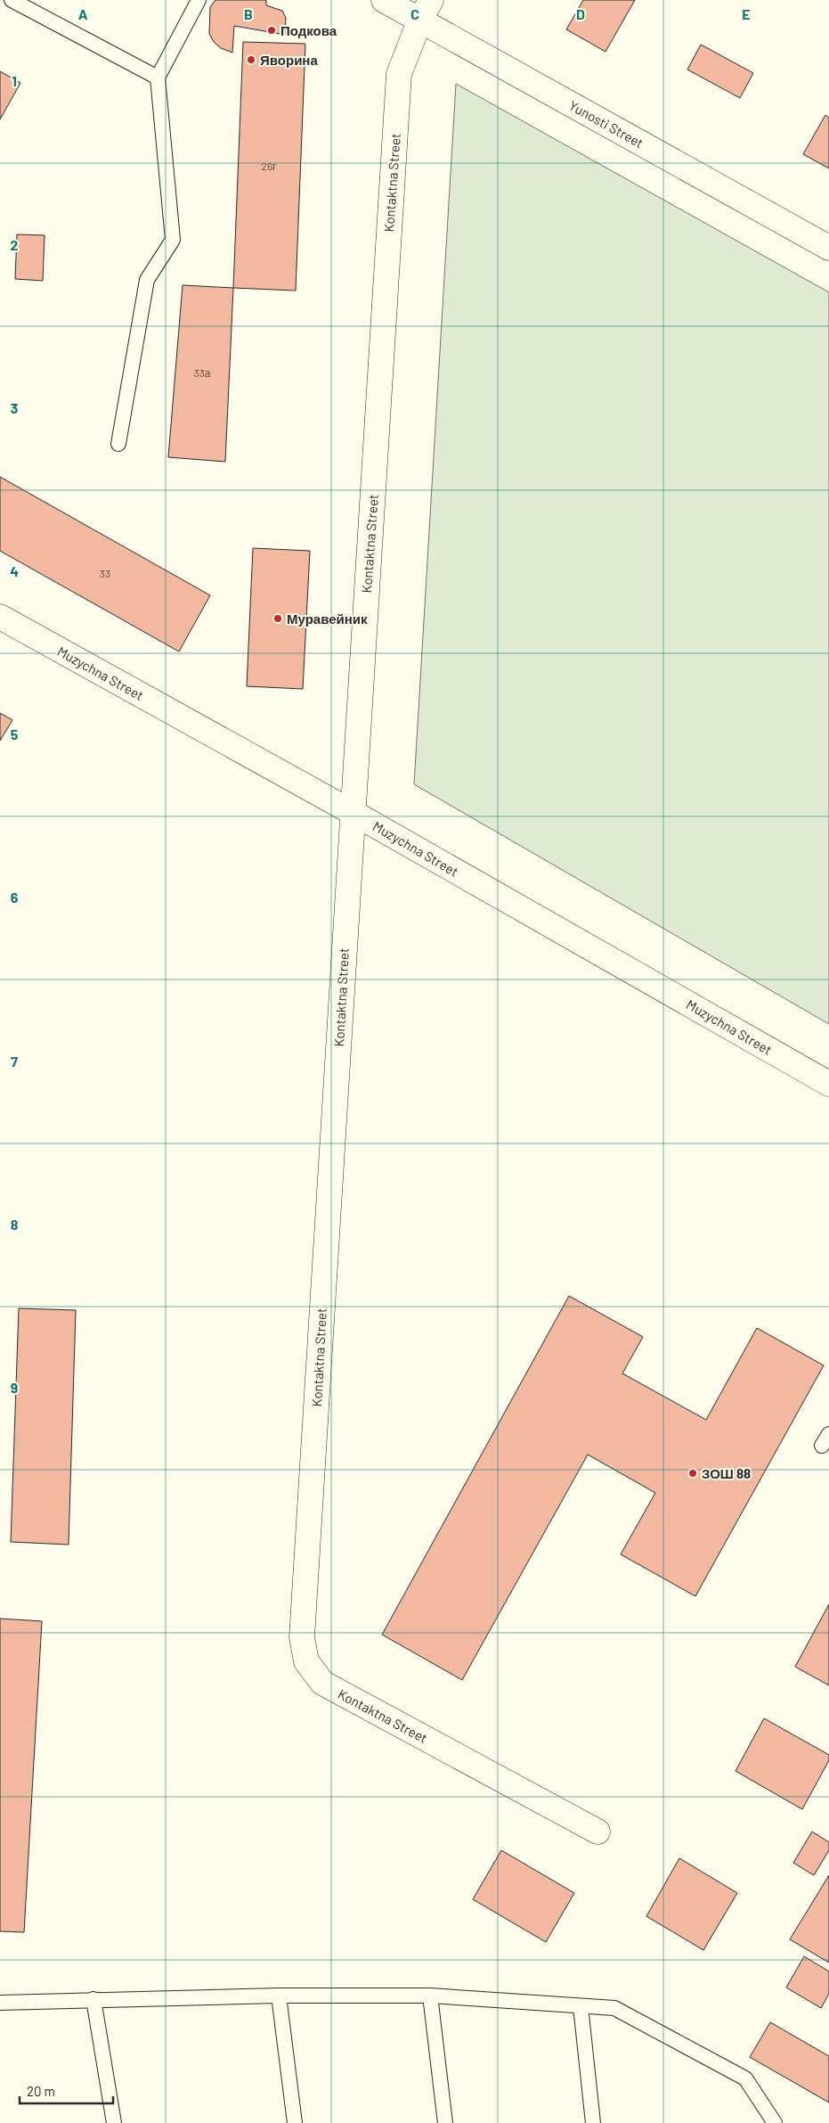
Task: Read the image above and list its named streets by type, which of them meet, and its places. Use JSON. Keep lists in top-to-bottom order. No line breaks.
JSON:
{"streets":{"street":["Yunosti Street","Kontaktna Street","Muzychna Street"]},"crossings":[["Yunosti Street","Kontaktna Street"],["Kontaktna Street","Muzychna Street"]],"places":["Подкова","Яворина","Муравейник","ЗОШ 88"],"house_numbers":["26г","33а","33"],"scale_bar":"20 m","grid":{"columns":["A","B","C","D","E"],"rows":["1","2","3","4","5","6","7","8","9"]}}
